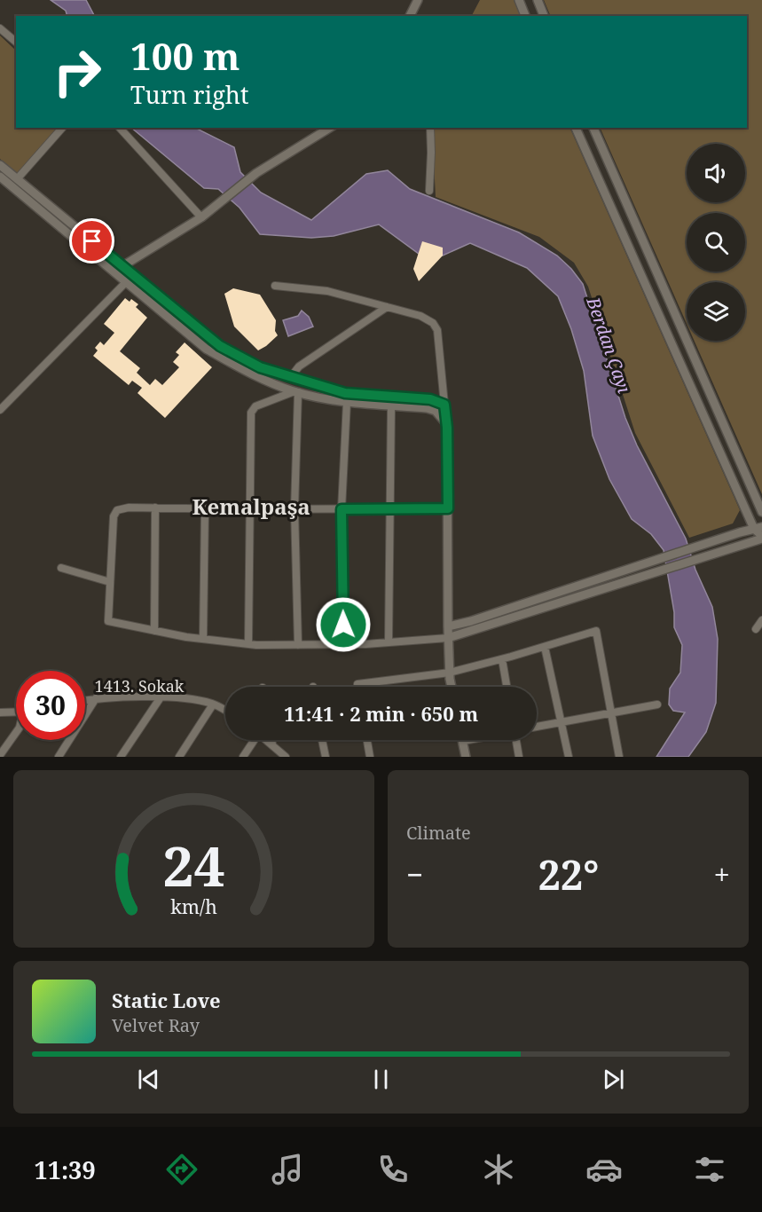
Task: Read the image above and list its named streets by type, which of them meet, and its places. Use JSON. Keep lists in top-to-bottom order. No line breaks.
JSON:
{"streets":{"street":["1413. Sokak"]},"districts":["Kemalpaşa"],"water":["Berdan Çayı"],"page":{"turn":["100 m","Turn right"],"limit":"30","trip":"11:41 · 2 min · 650 m","tile":"Climate","heat":["−","22°","+"],"song":["Static Love","Velvet Ray"],"tabs":"11:39","gauge":["24","km/h"]}}
